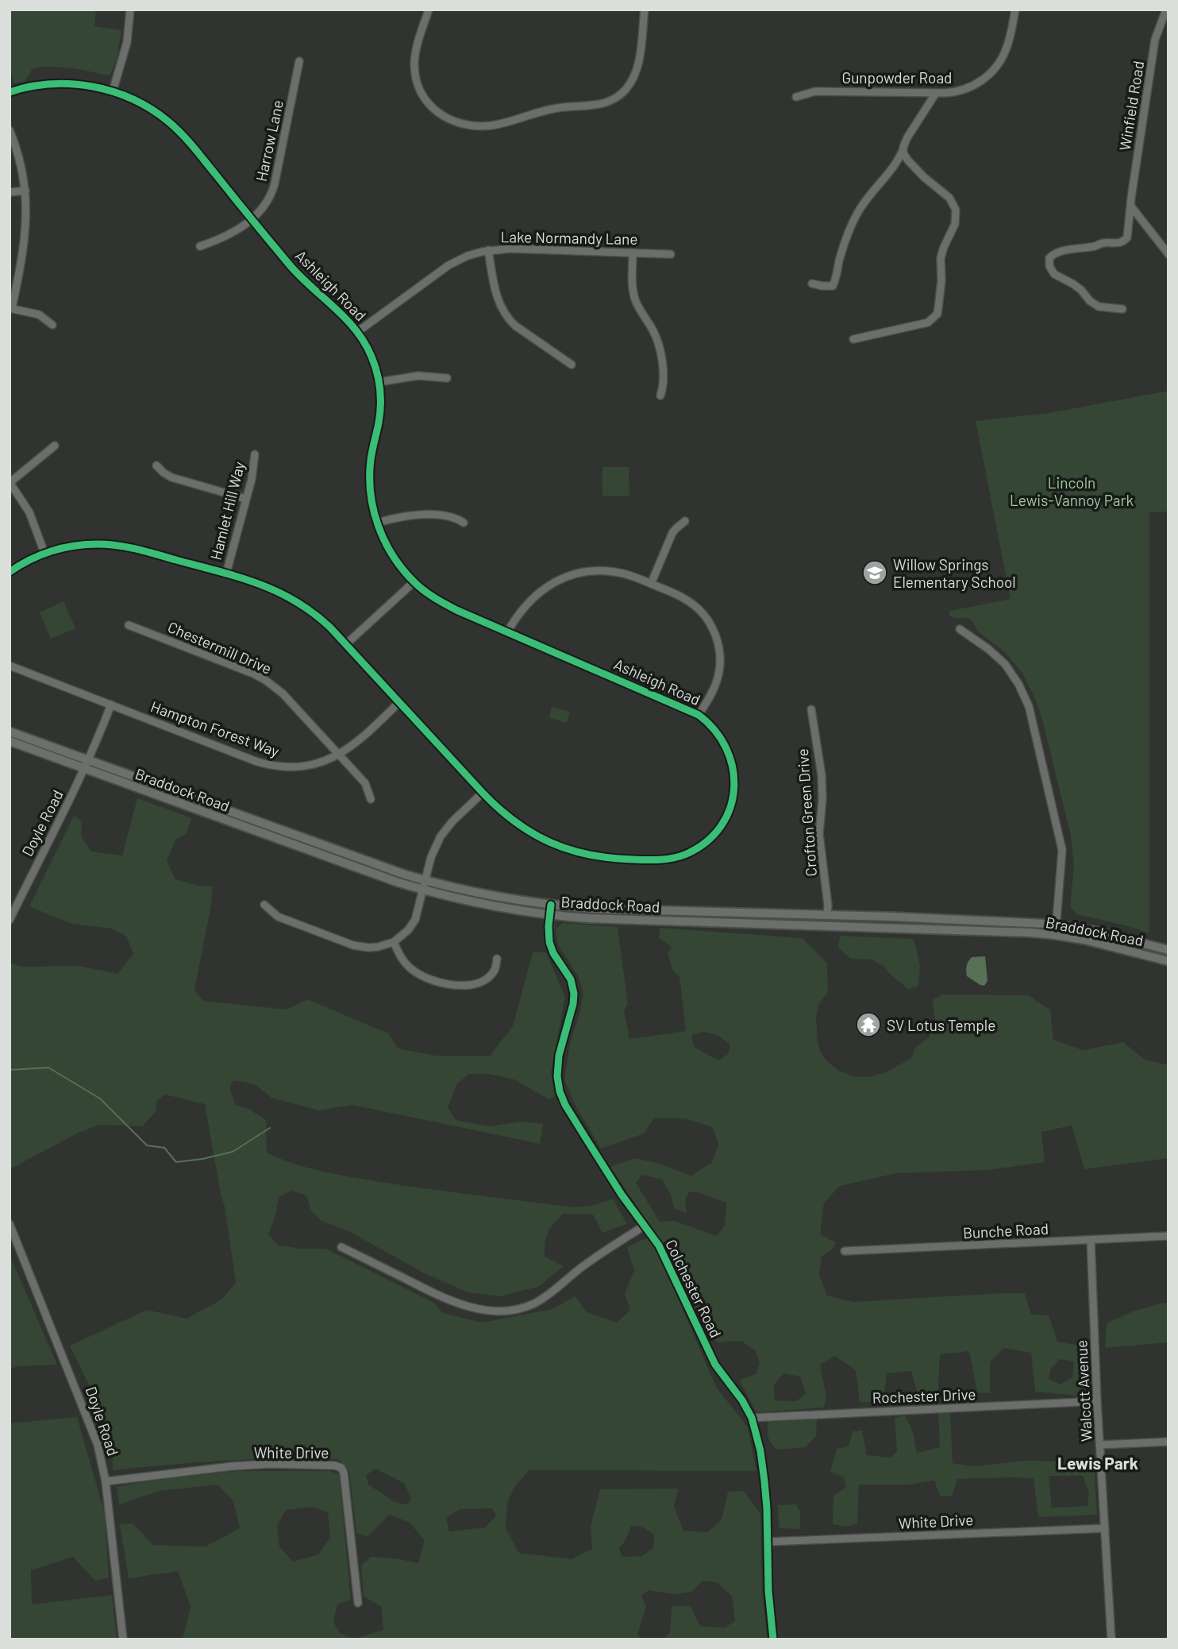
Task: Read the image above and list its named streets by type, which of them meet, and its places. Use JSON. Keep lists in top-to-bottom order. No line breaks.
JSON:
{"streets":{"main road":["Braddock Road"],"street":["Gunpowder Road","Winfield Road","Harrow Lane","Lake Normandy Lane","Ashleigh Road","Hamlet Hill Way","Chestermill Drive","Hampton Forest Way","Crofton Green Drive","Doyle Road","Bunche Road","Colchester Road","Walcott Avenue","Rochester Drive","White Drive"]},"crossings":[["Harrow Lane","Ashleigh Road"],["Lake Normandy Lane","Ashleigh Road"],["Ashleigh Road","Hamlet Hill Way"],["Ashleigh Road","Hampton Forest Way"],["Chestermill Drive","Hampton Forest Way"],["Hampton Forest Way","Doyle Road"],["Braddock Road","Crofton Green Drive"],["Braddock Road","Doyle Road"],["Braddock Road","Colchester Road"],["Doyle Road","White Drive"],["Bunche Road","Walcott Avenue"],["Colchester Road","Rochester Drive"],["Colchester Road","White Drive"],["Walcott Avenue","Rochester Drive"],["Walcott Avenue","White Drive"]],"districts":["Lewis Park"],"parks":["Lincoln Lewis-Vannoy Park"],"places":{"school or university":["Willow Springs Elementary School"],"temple":["SV Lotus Temple"]}}
